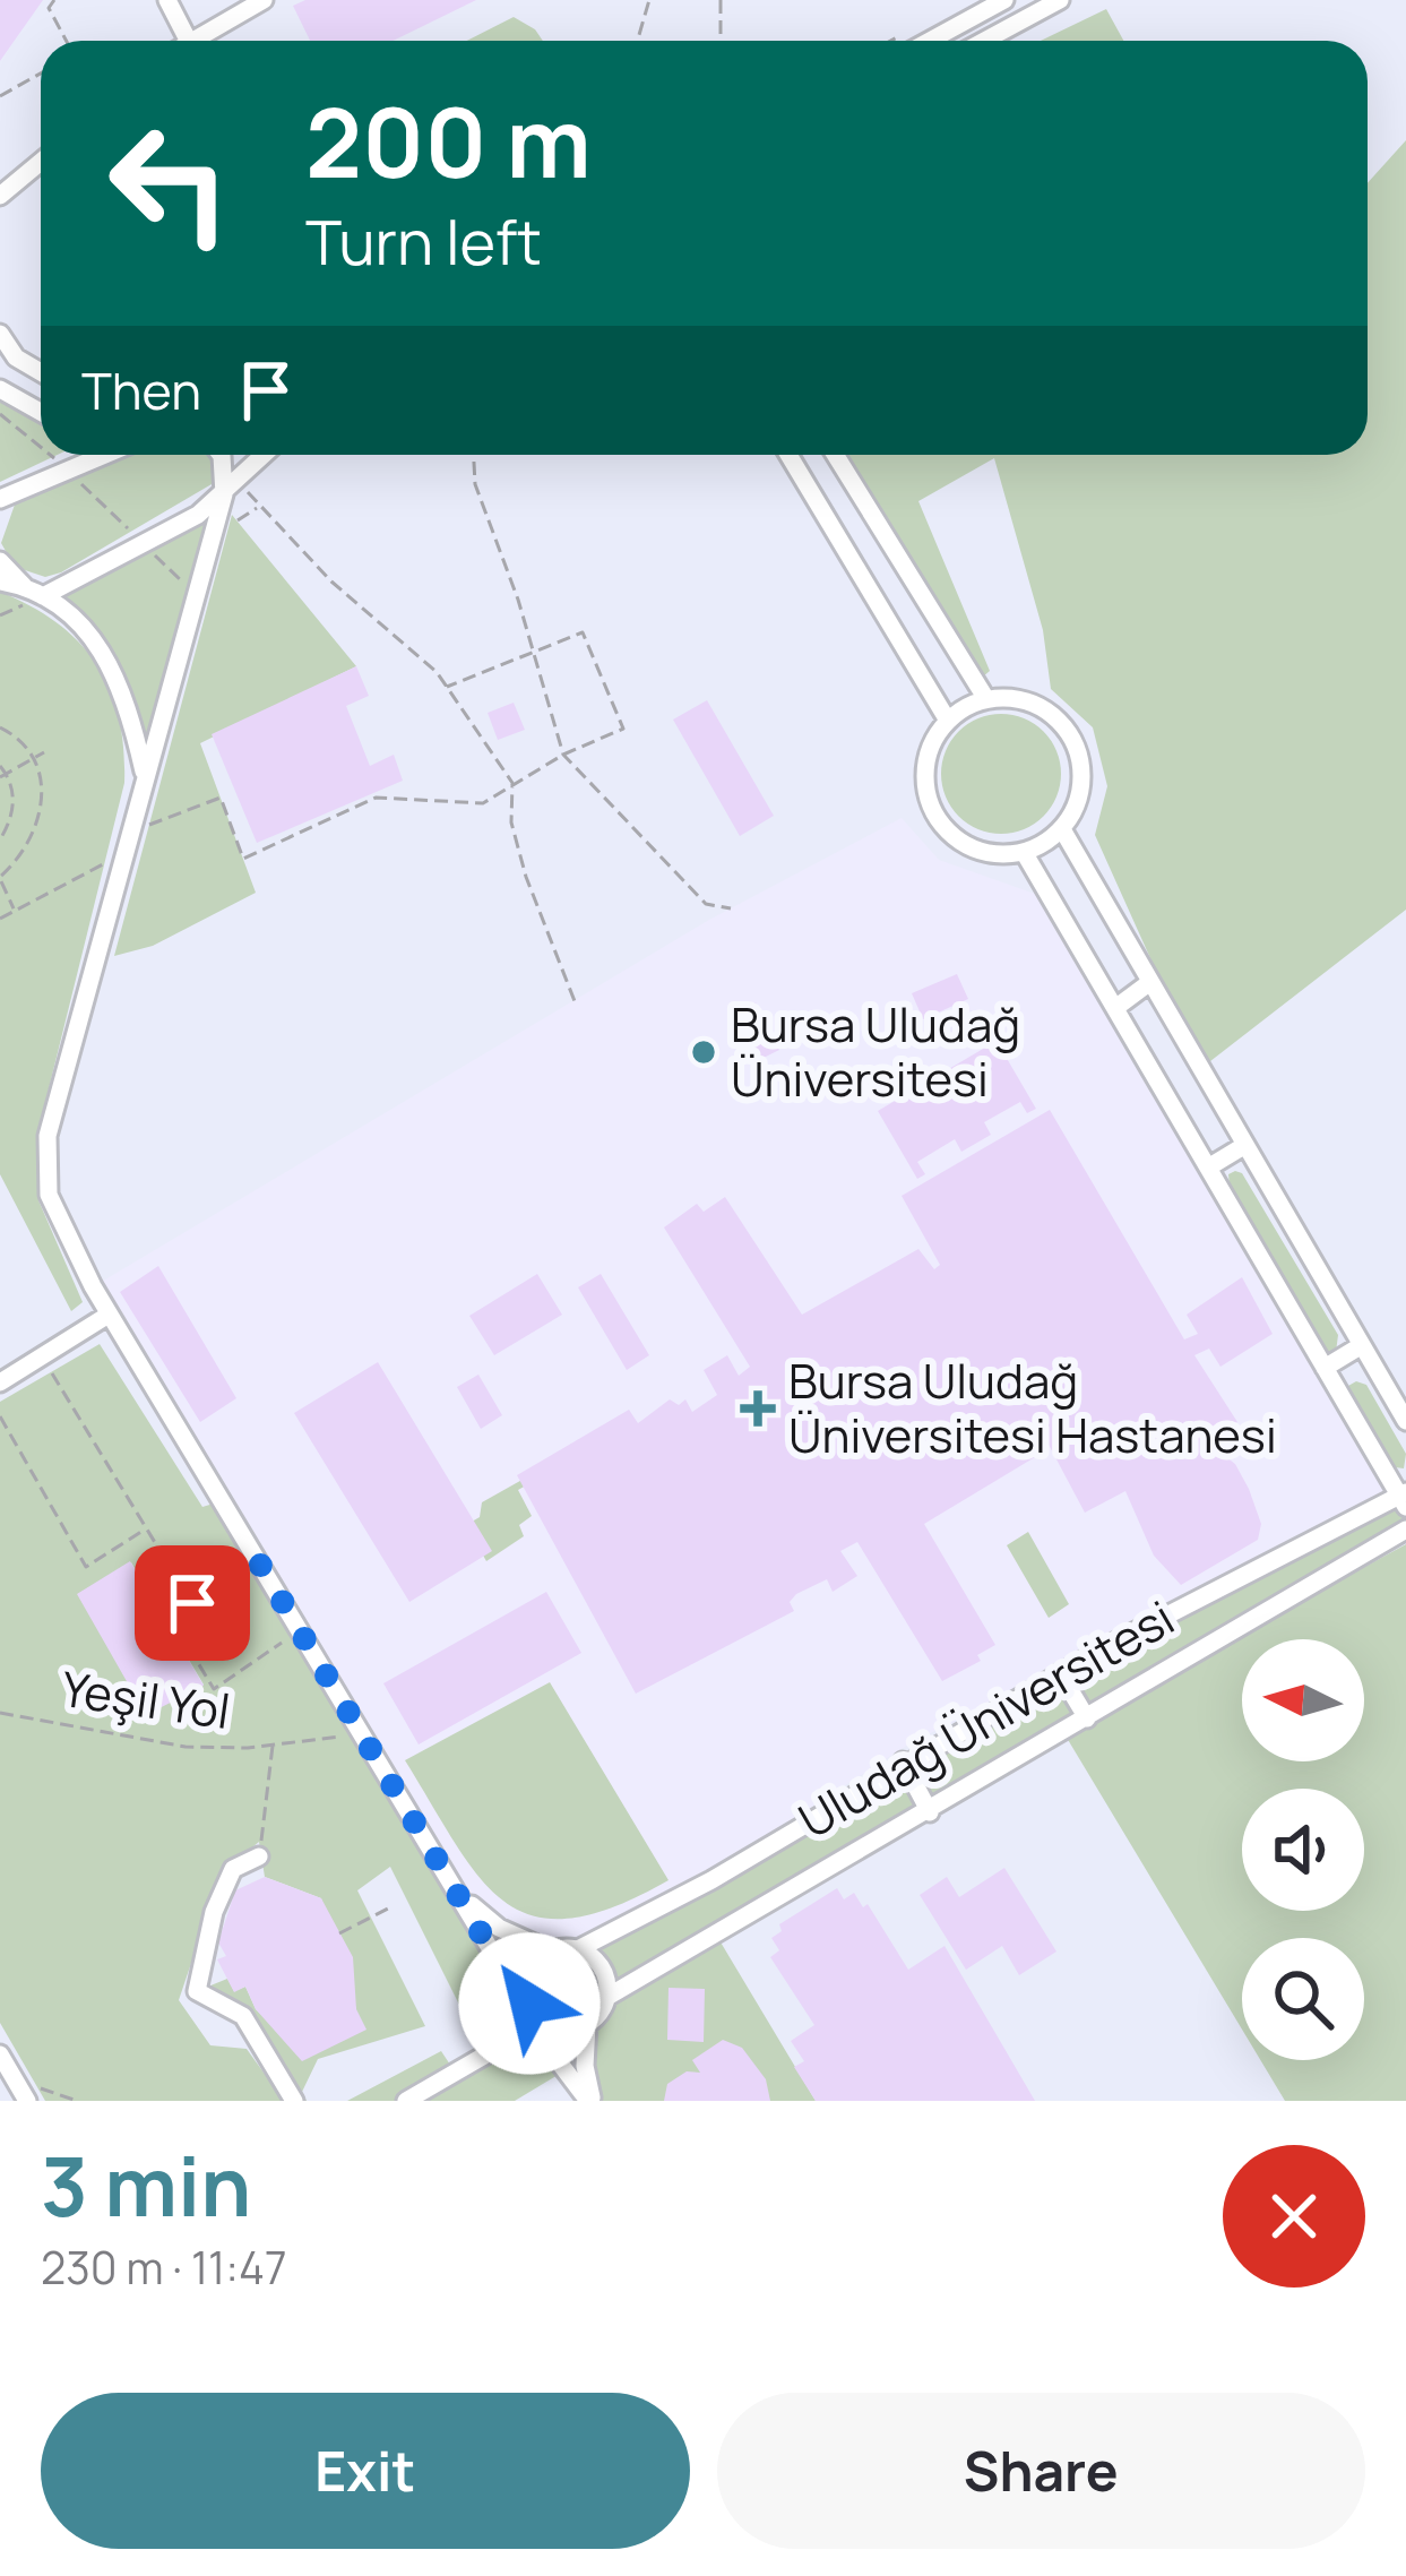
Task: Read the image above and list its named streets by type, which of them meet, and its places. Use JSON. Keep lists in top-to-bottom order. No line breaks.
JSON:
{"streets":{"street":["Uludağ Üniversitesi"],"path":["Yeşil Yol"]},"crossings":[["Yeşil Yol","Uludağ Üniversitesi"]],"places":{"other":["Bursa Uludağ Üniversitesi"],"health":["Bursa Uludağ Üniversitesi Hastanesi"]},"north":"left","page":{"turn":["200 m","Turn left"],"then":"Then","heading":["3 min","230 m · 11:47"],"buttons":["Exit","Share"]}}
